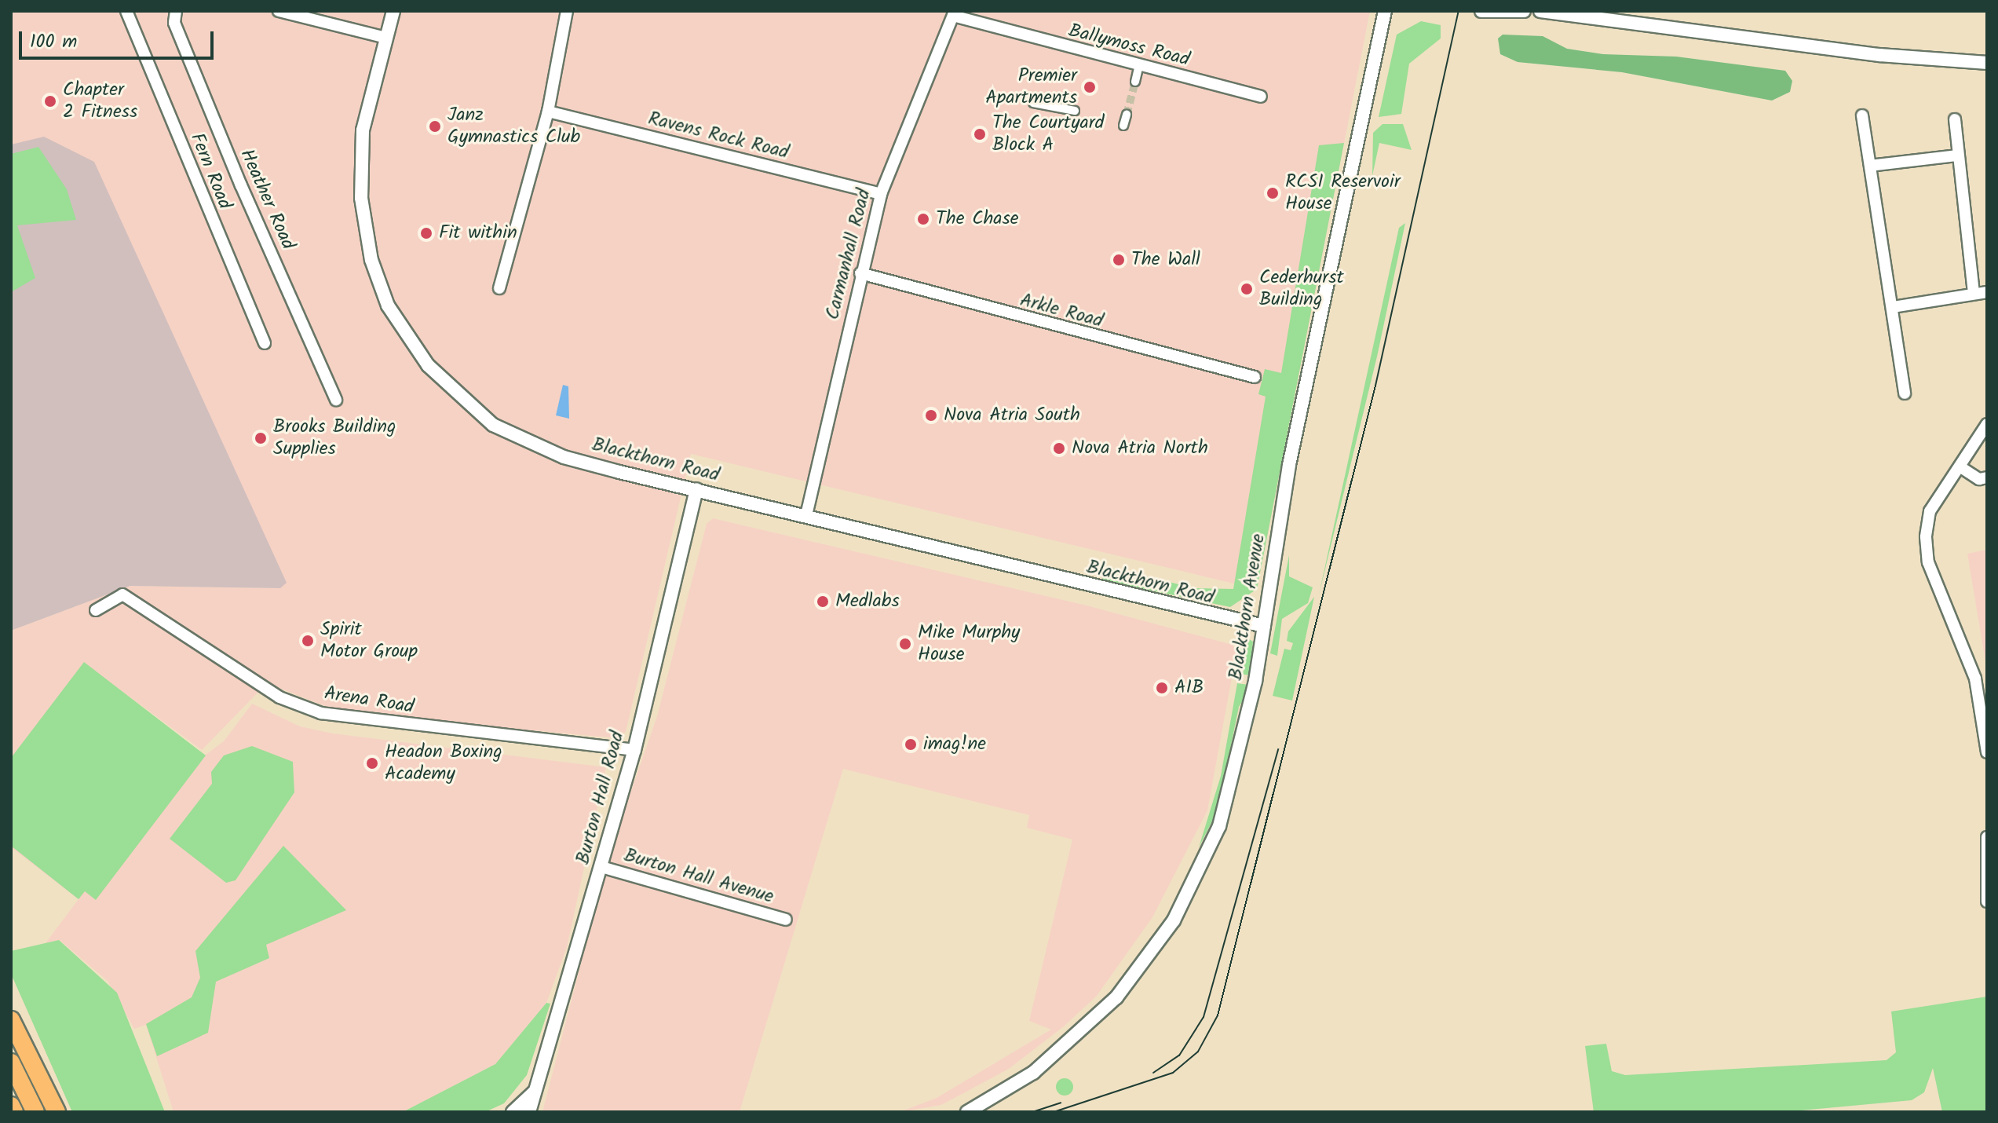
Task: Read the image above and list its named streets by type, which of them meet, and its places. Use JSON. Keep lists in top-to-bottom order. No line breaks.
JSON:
{"streets":{"street":["Ballymoss Road","Ravens Rock Road","Fern Road","Heather Road","Carmanhall Road","Arkle Road","Blackthorn Road","Blackthorn Avenue","Arena Road","Burton Hall Road","Burton Hall Avenue"]},"crossings":[["Ballymoss Road","Carmanhall Road"],["Ravens Rock Road","Carmanhall Road"],["Carmanhall Road","Arkle Road"],["Carmanhall Road","Blackthorn Road"],["Blackthorn Road","Blackthorn Avenue"],["Blackthorn Road","Burton Hall Road"],["Arena Road","Burton Hall Road"],["Burton Hall Road","Burton Hall Avenue"]],"places":["Premier Apartments","Chapter 2 Fitness","Janz Gymnastics Club","The Courtyard Block A","RCSI Reservoir House","The Chase","Fit within","The Wall","Cederhurst Building","Nova Atria South","Brooks Building Supplies","Nova Atria North","Medlabs","Spirit Motor Group","Mike Murphy House","AIB","imag!ne","Headon Boxing Academy"],"scale_bar":"100 m"}
